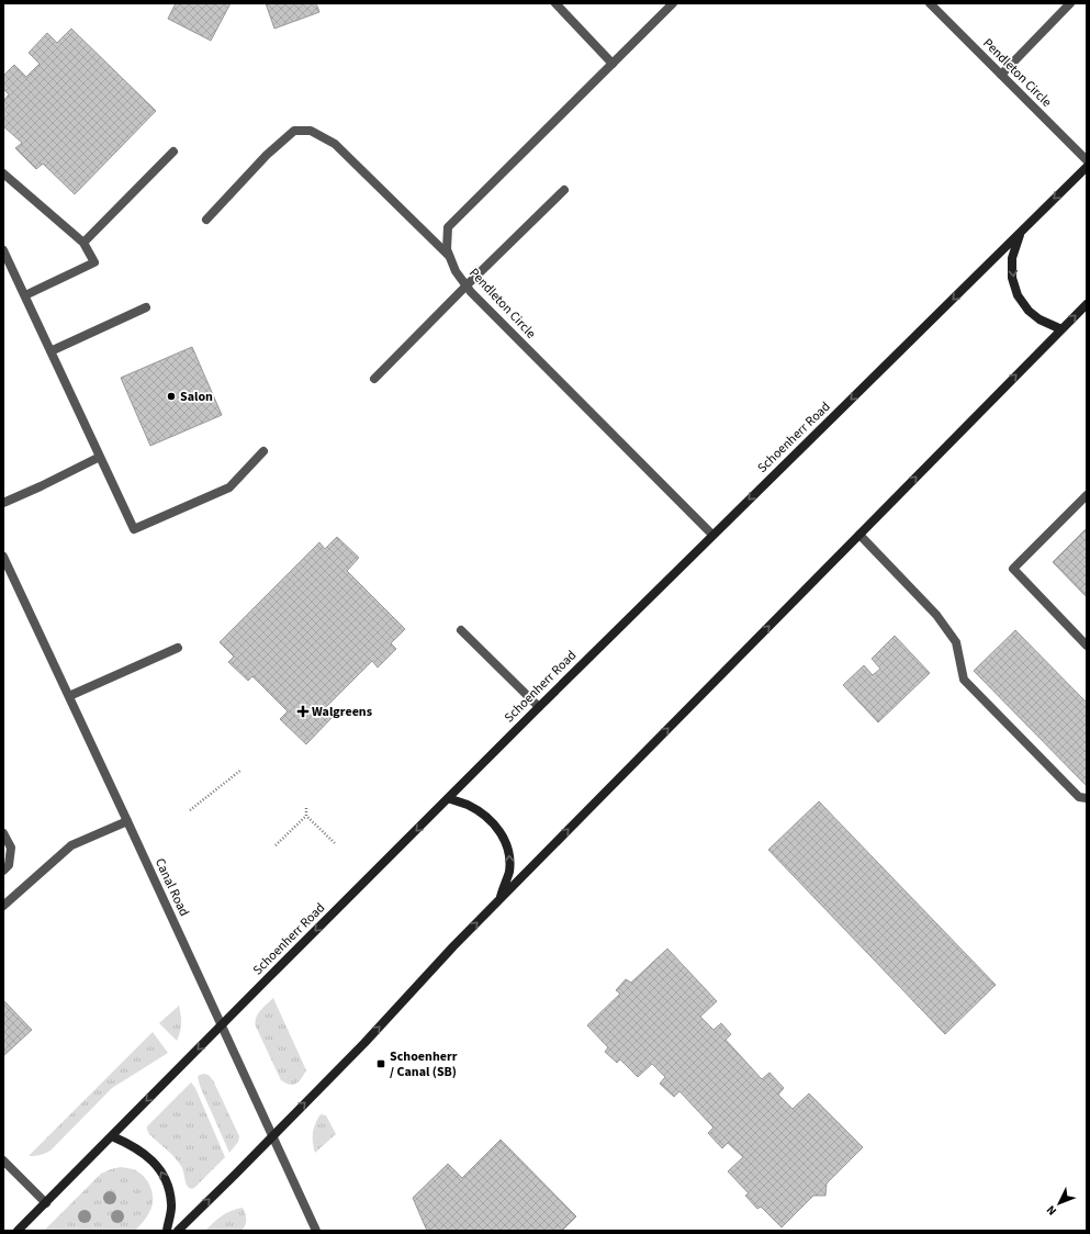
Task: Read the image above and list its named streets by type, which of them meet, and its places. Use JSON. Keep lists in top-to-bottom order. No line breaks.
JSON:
{"streets":{"main road":["Schoenherr Road"],"street":["Pendleton Circle","Canal Road"]},"crossings":[["Pendleton Circle","Schoenherr Road"],["Schoenherr Road","Canal Road"]],"one_way":["Schoenherr Road"],"places":{"other":["Salon"],"health":["Walgreens"],"transit":["Schoenherr / Canal (SB)"]},"north":"bottom left"}
